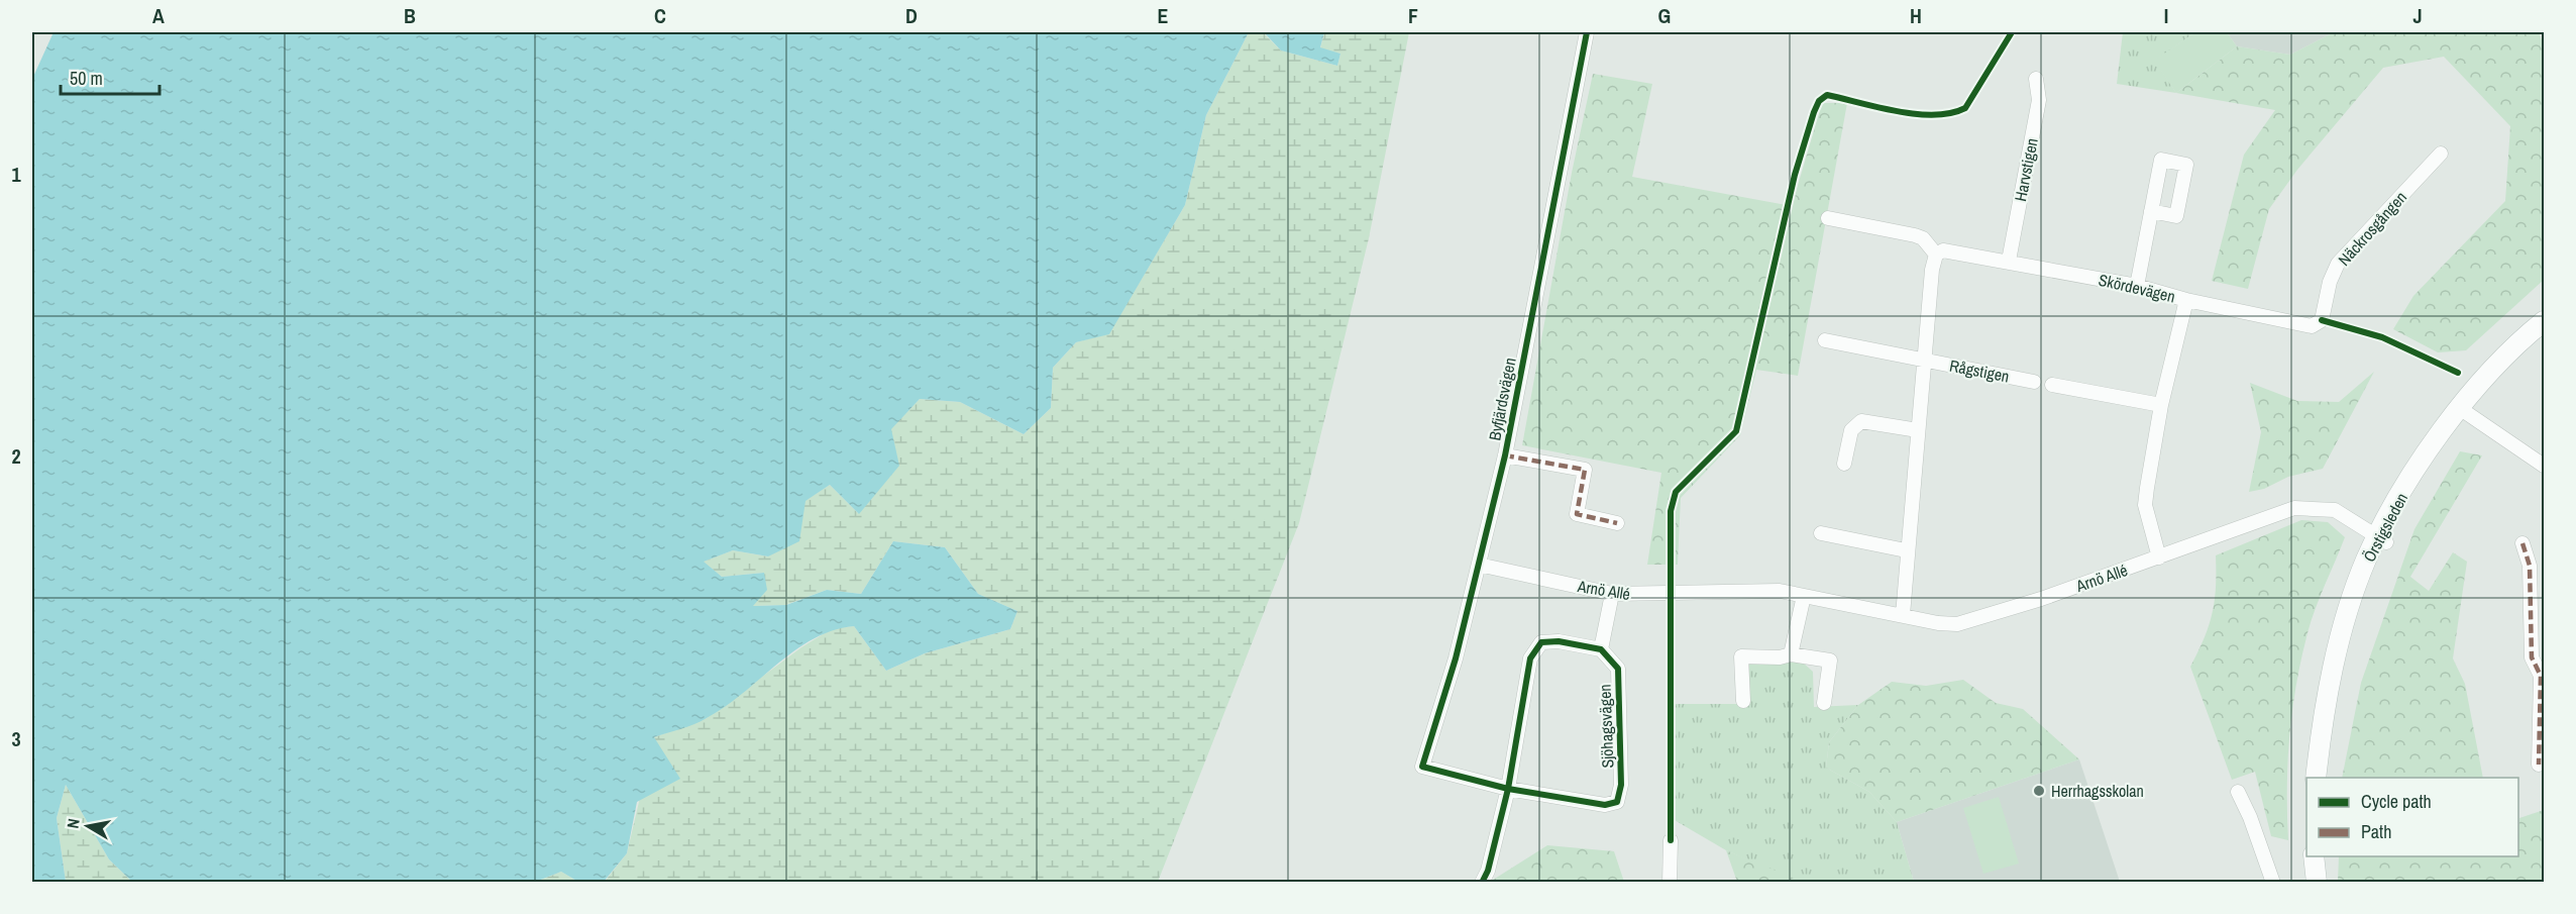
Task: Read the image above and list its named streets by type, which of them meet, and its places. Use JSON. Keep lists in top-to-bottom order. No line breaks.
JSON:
{"streets":{"street":["Harvstigen","Näckrosgången","Skördevägen","Rågstigen","Byfjärdsvägen","Örstigsleden","Arnö Allé","Sjöhagsvägen"]},"crossings":[["Harvstigen","Skördevägen"],["Näckrosgången","Skördevägen"],["Skördevägen","Arnö Allé"],["Byfjärdsvägen","Arnö Allé"],["Byfjärdsvägen","Sjöhagsvägen"],["Örstigsleden","Arnö Allé"]],"places":["Herrhagsskolan"],"legend":["Cycle path","Path"],"scale_bar":"50 m","north":"left","grid":{"columns":["A","B","C","D","E","F","G","H","I","J"],"rows":["1","2","3"]}}
